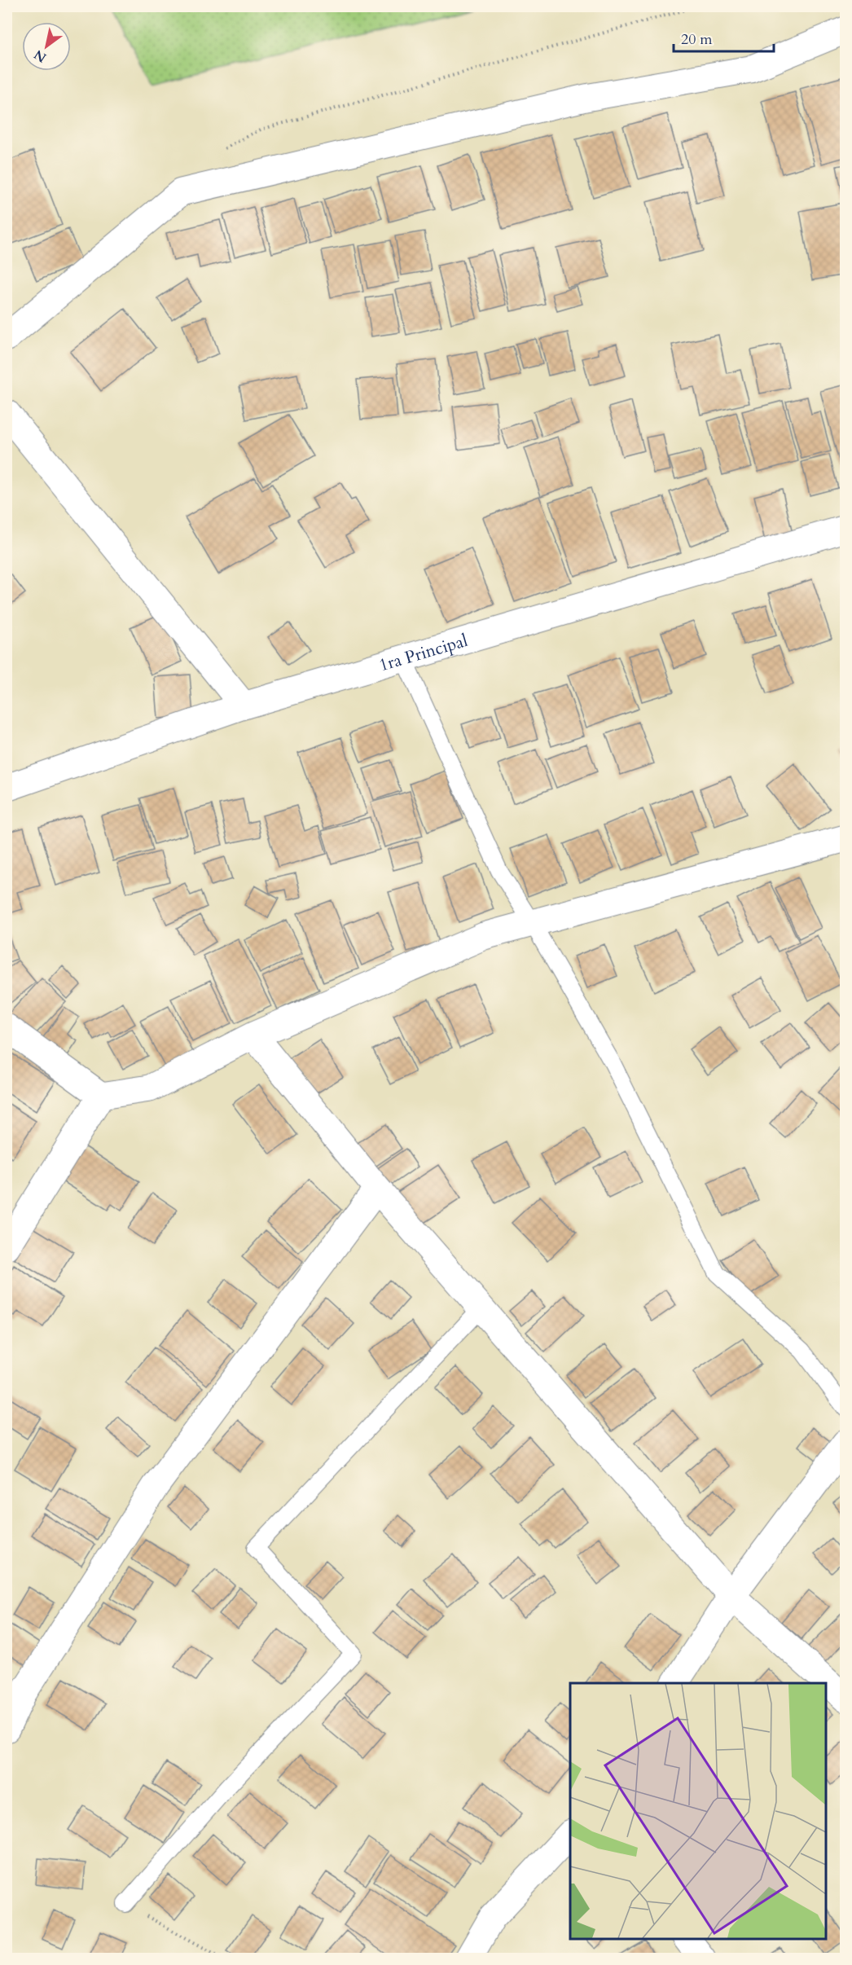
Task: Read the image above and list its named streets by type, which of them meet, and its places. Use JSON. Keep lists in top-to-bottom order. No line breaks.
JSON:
{"streets":{"street":["1ra Principal"]},"scale_bar":"20 m","north":"bottom left"}
